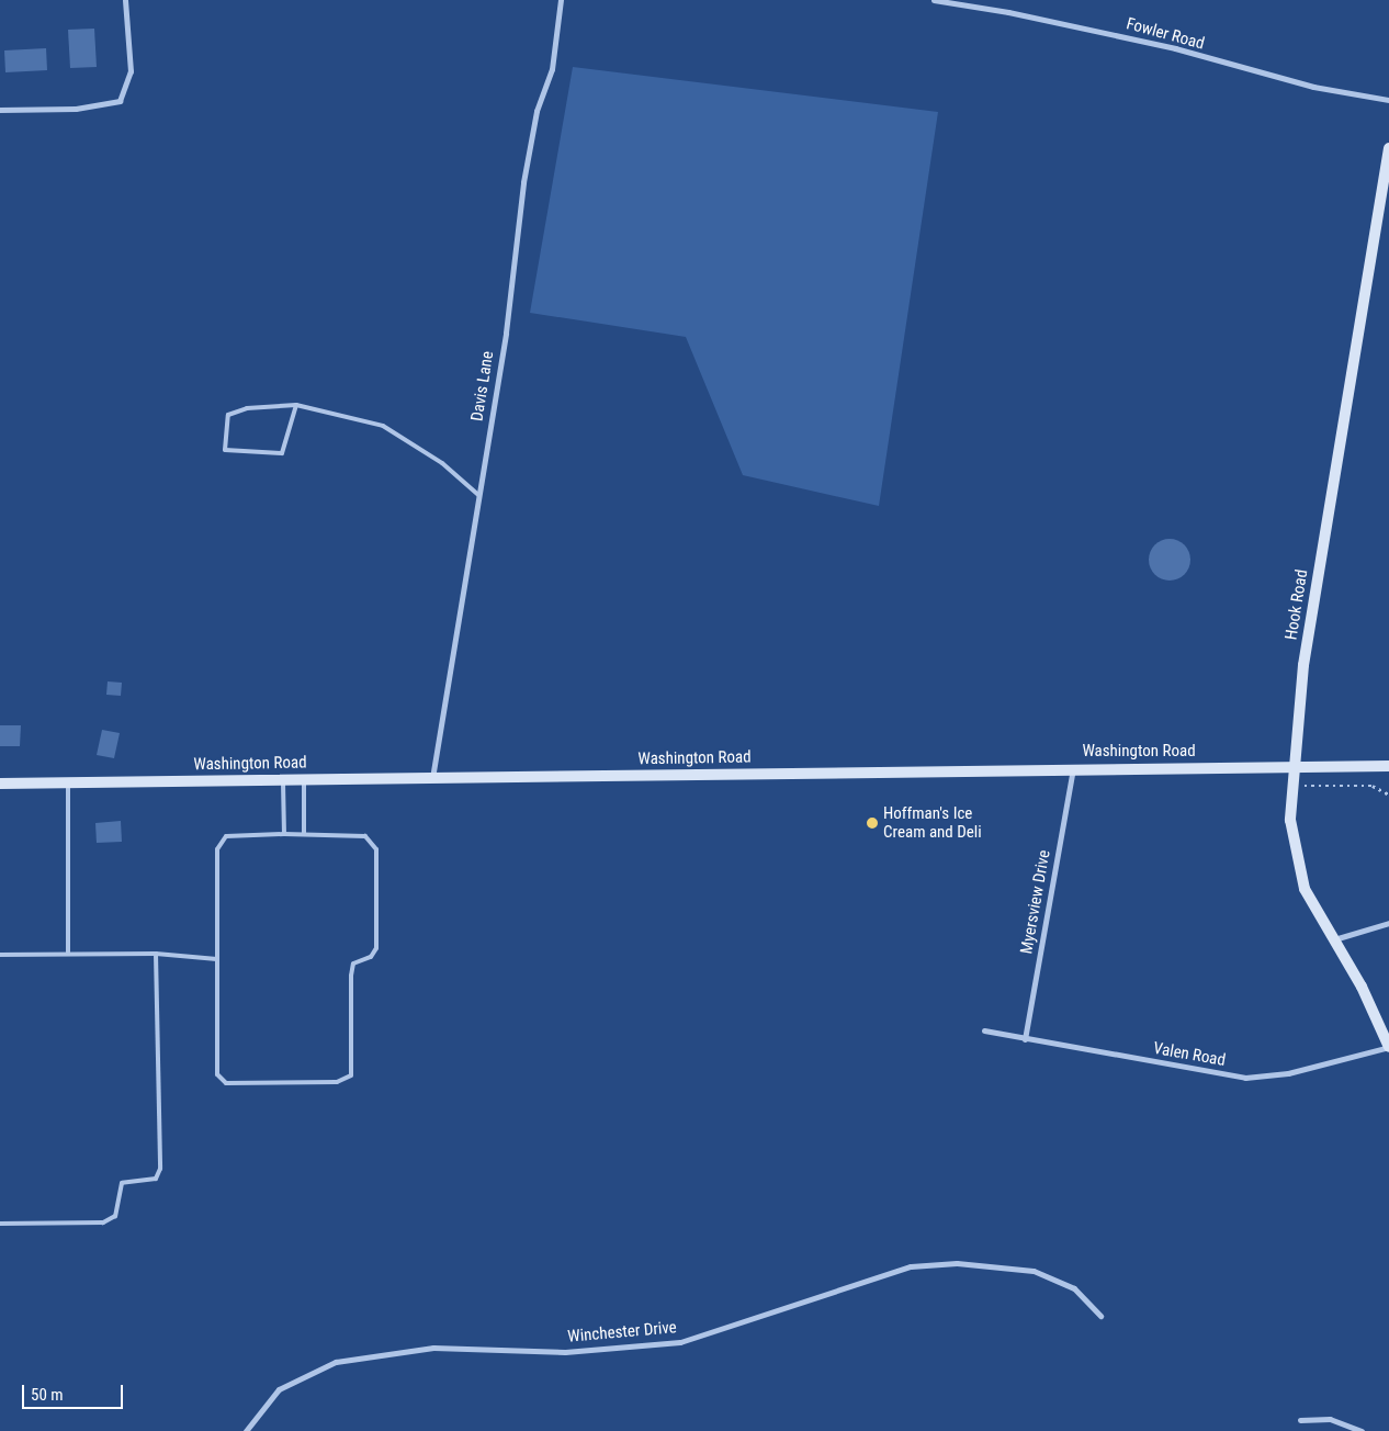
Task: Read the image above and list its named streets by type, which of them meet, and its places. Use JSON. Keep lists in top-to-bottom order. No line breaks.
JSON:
{"streets":{"main road":["Hook Road","Washington Road"],"street":["Fowler Road","Davis Lane","Myersview Drive","Valen Road","Winchester Drive"]},"crossings":[["Davis Lane","Washington Road"],["Hook Road","Washington Road"],["Hook Road","Valen Road"],["Washington Road","Myersview Drive"],["Myersview Drive","Valen Road"]],"places":["Hoffman's Ice Cream and Deli"],"scale_bar":"50 m"}
